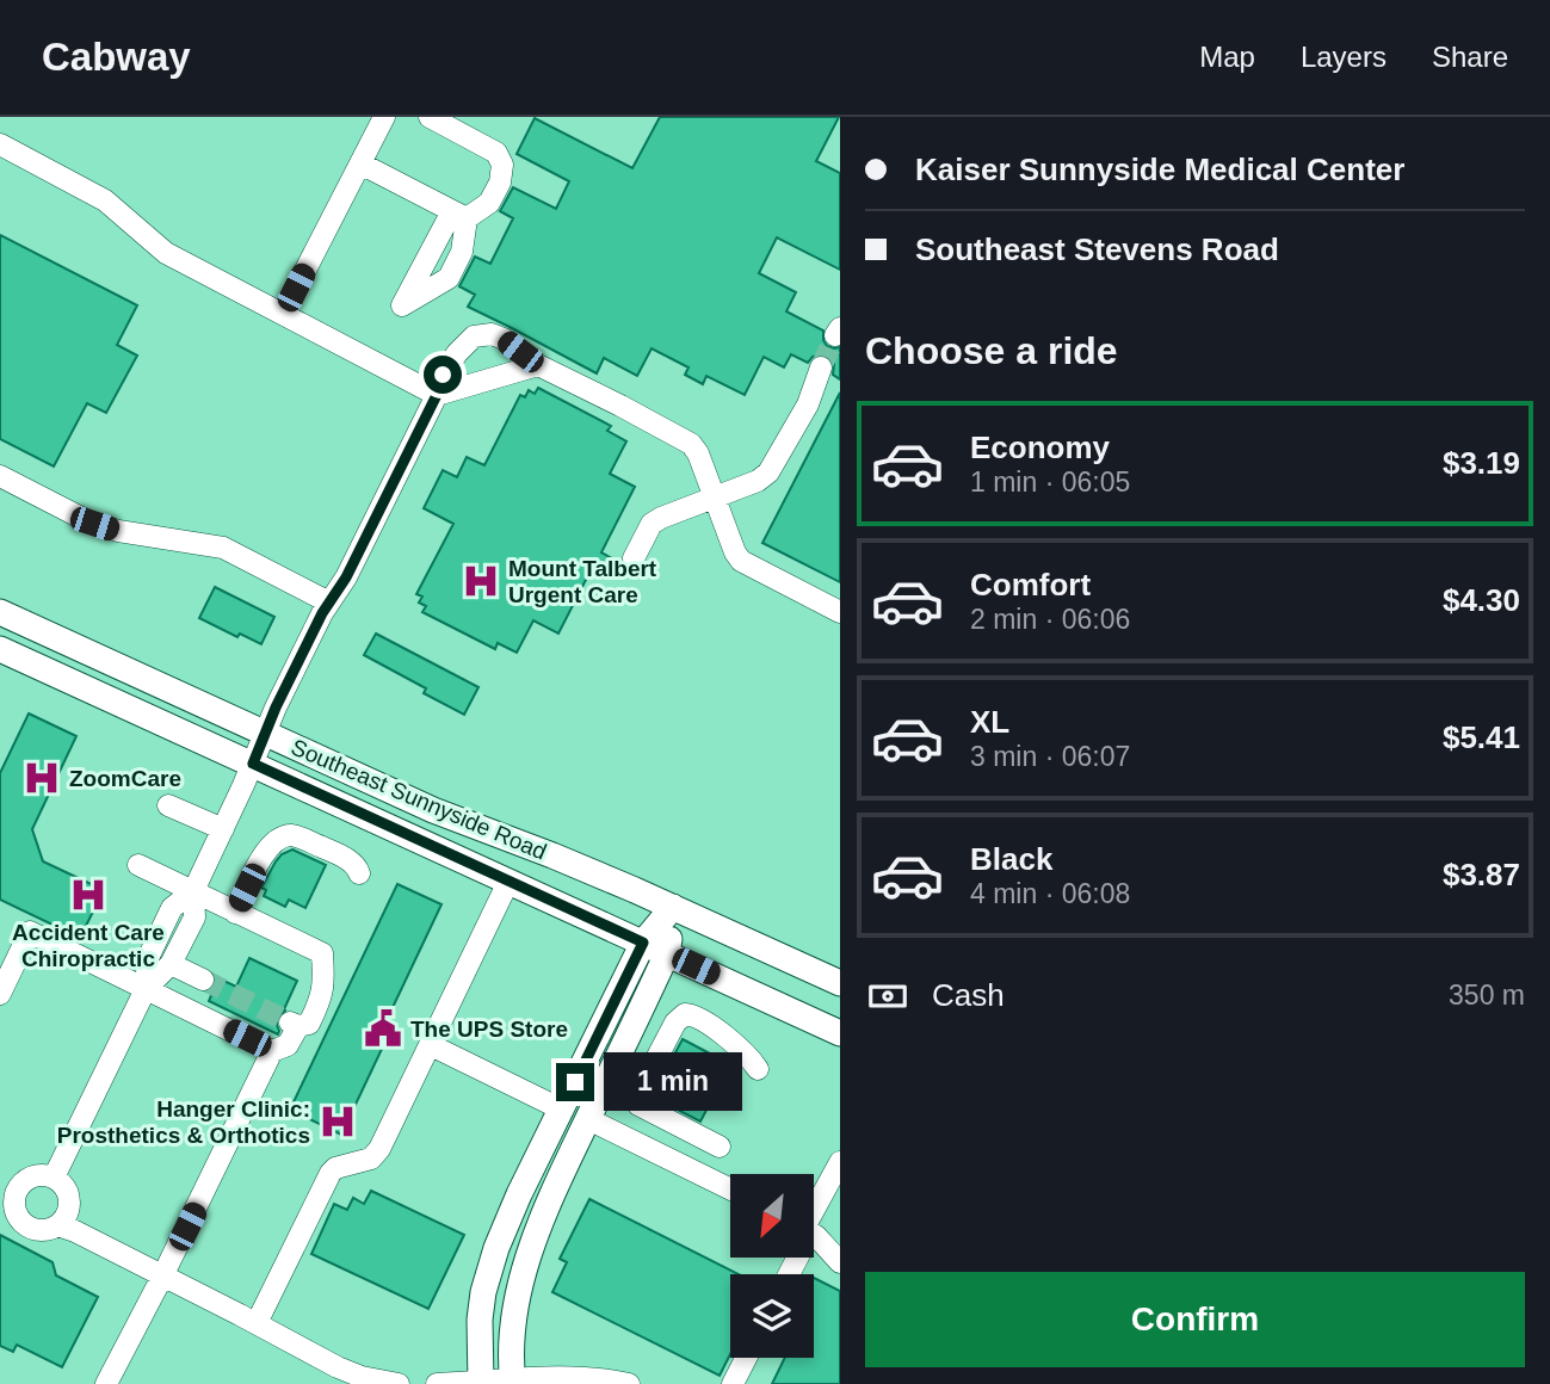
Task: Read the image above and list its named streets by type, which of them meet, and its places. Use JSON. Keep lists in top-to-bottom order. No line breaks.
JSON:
{"streets":{"main road":["Southeast Sunnyside Road"]},"places":{"hospital":["Mount Talbert Urgent Care","ZoomCare","Accident Care Chiropractic","Hanger Clinic: Prosthetics & Orthotics"],"public building":["The UPS Store"]},"north":"bottom left","page":{"header":"Cabway","nav":["Map","Layers","Share"],"banner":["Kaiser Sunnyside Medical Center","Southeast Stevens Road"],"heading":"Choose a ride","list":[{"name":"Economy","note":"1 min · 06:05","value":"$3.19"},{"name":"Comfort","note":"2 min · 06:06","value":"$4.30"},{"name":"XL","note":"3 min · 06:07","value":"$5.41"},{"name":"Black","note":"4 min · 06:08","value":"$3.87"}],"pay":["Cash","350 m"],"bubble":"1 min","buttons":"Confirm"}}
